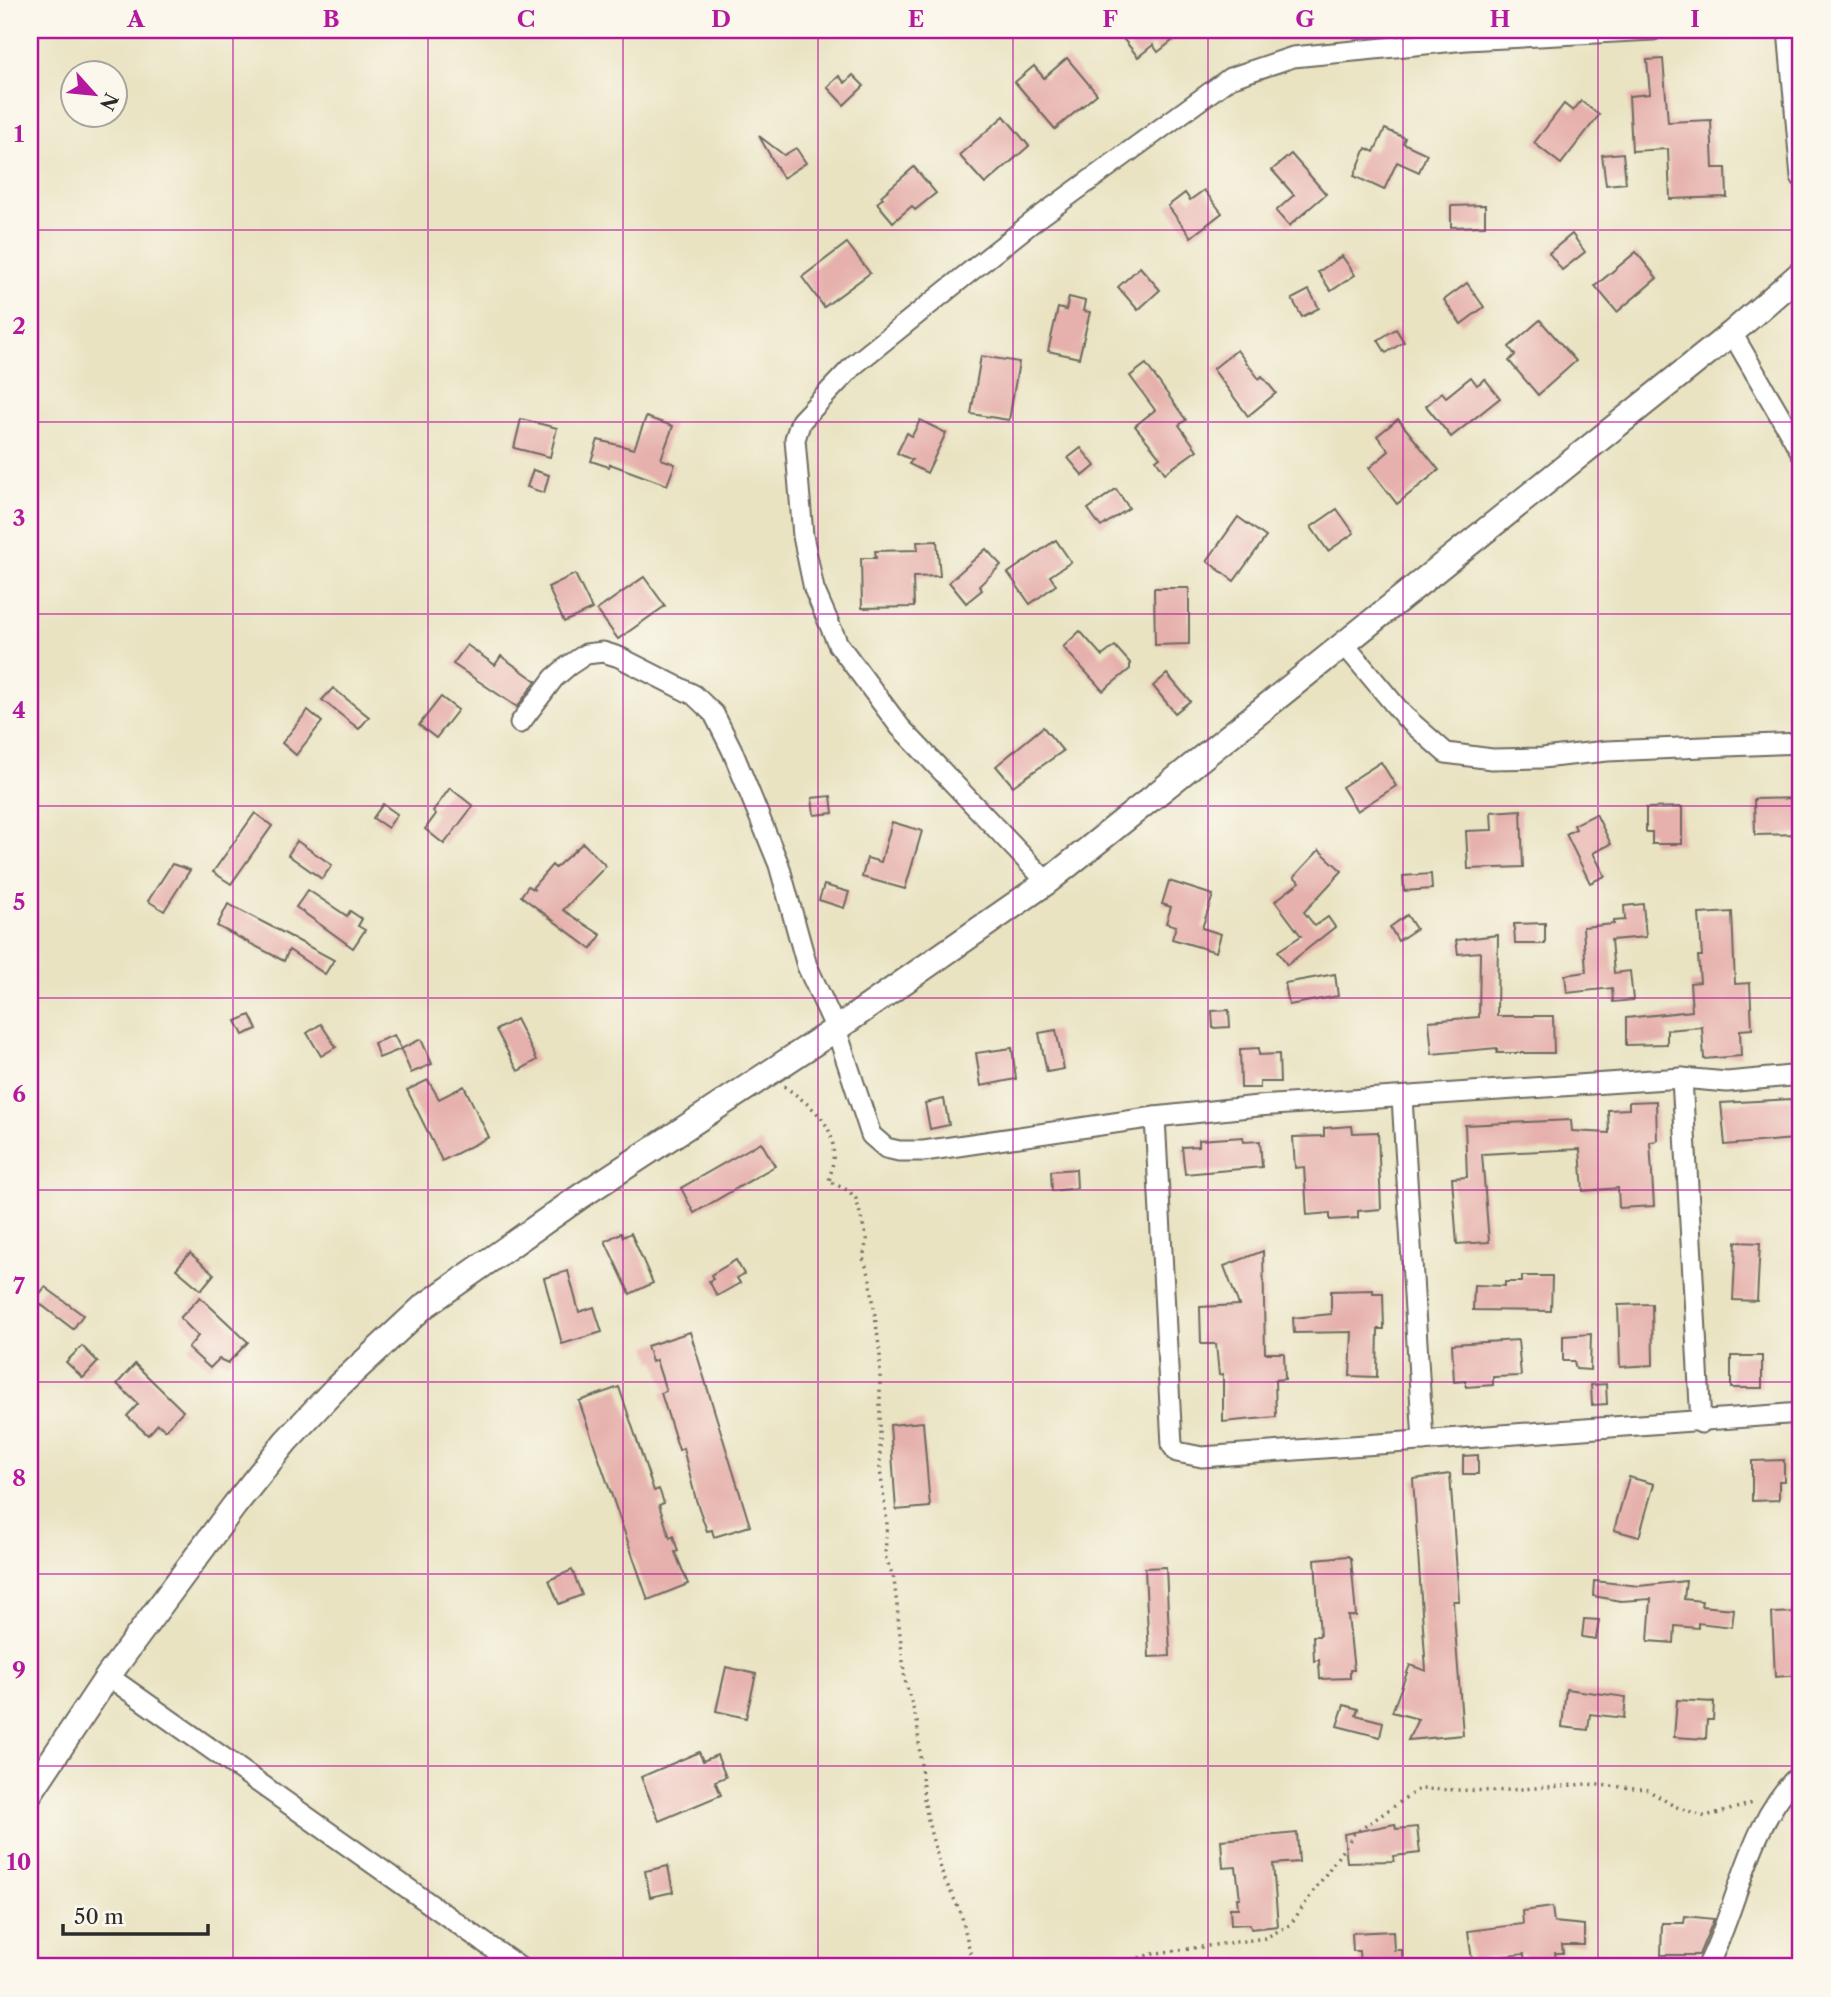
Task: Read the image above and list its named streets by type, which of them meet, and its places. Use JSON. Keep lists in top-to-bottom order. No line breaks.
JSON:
{"scale_bar":"50 m","north":"bottom right","grid":{"columns":["A","B","C","D","E","F","G","H","I"],"rows":["1","2","3","4","5","6","7","8","9","10"]}}
